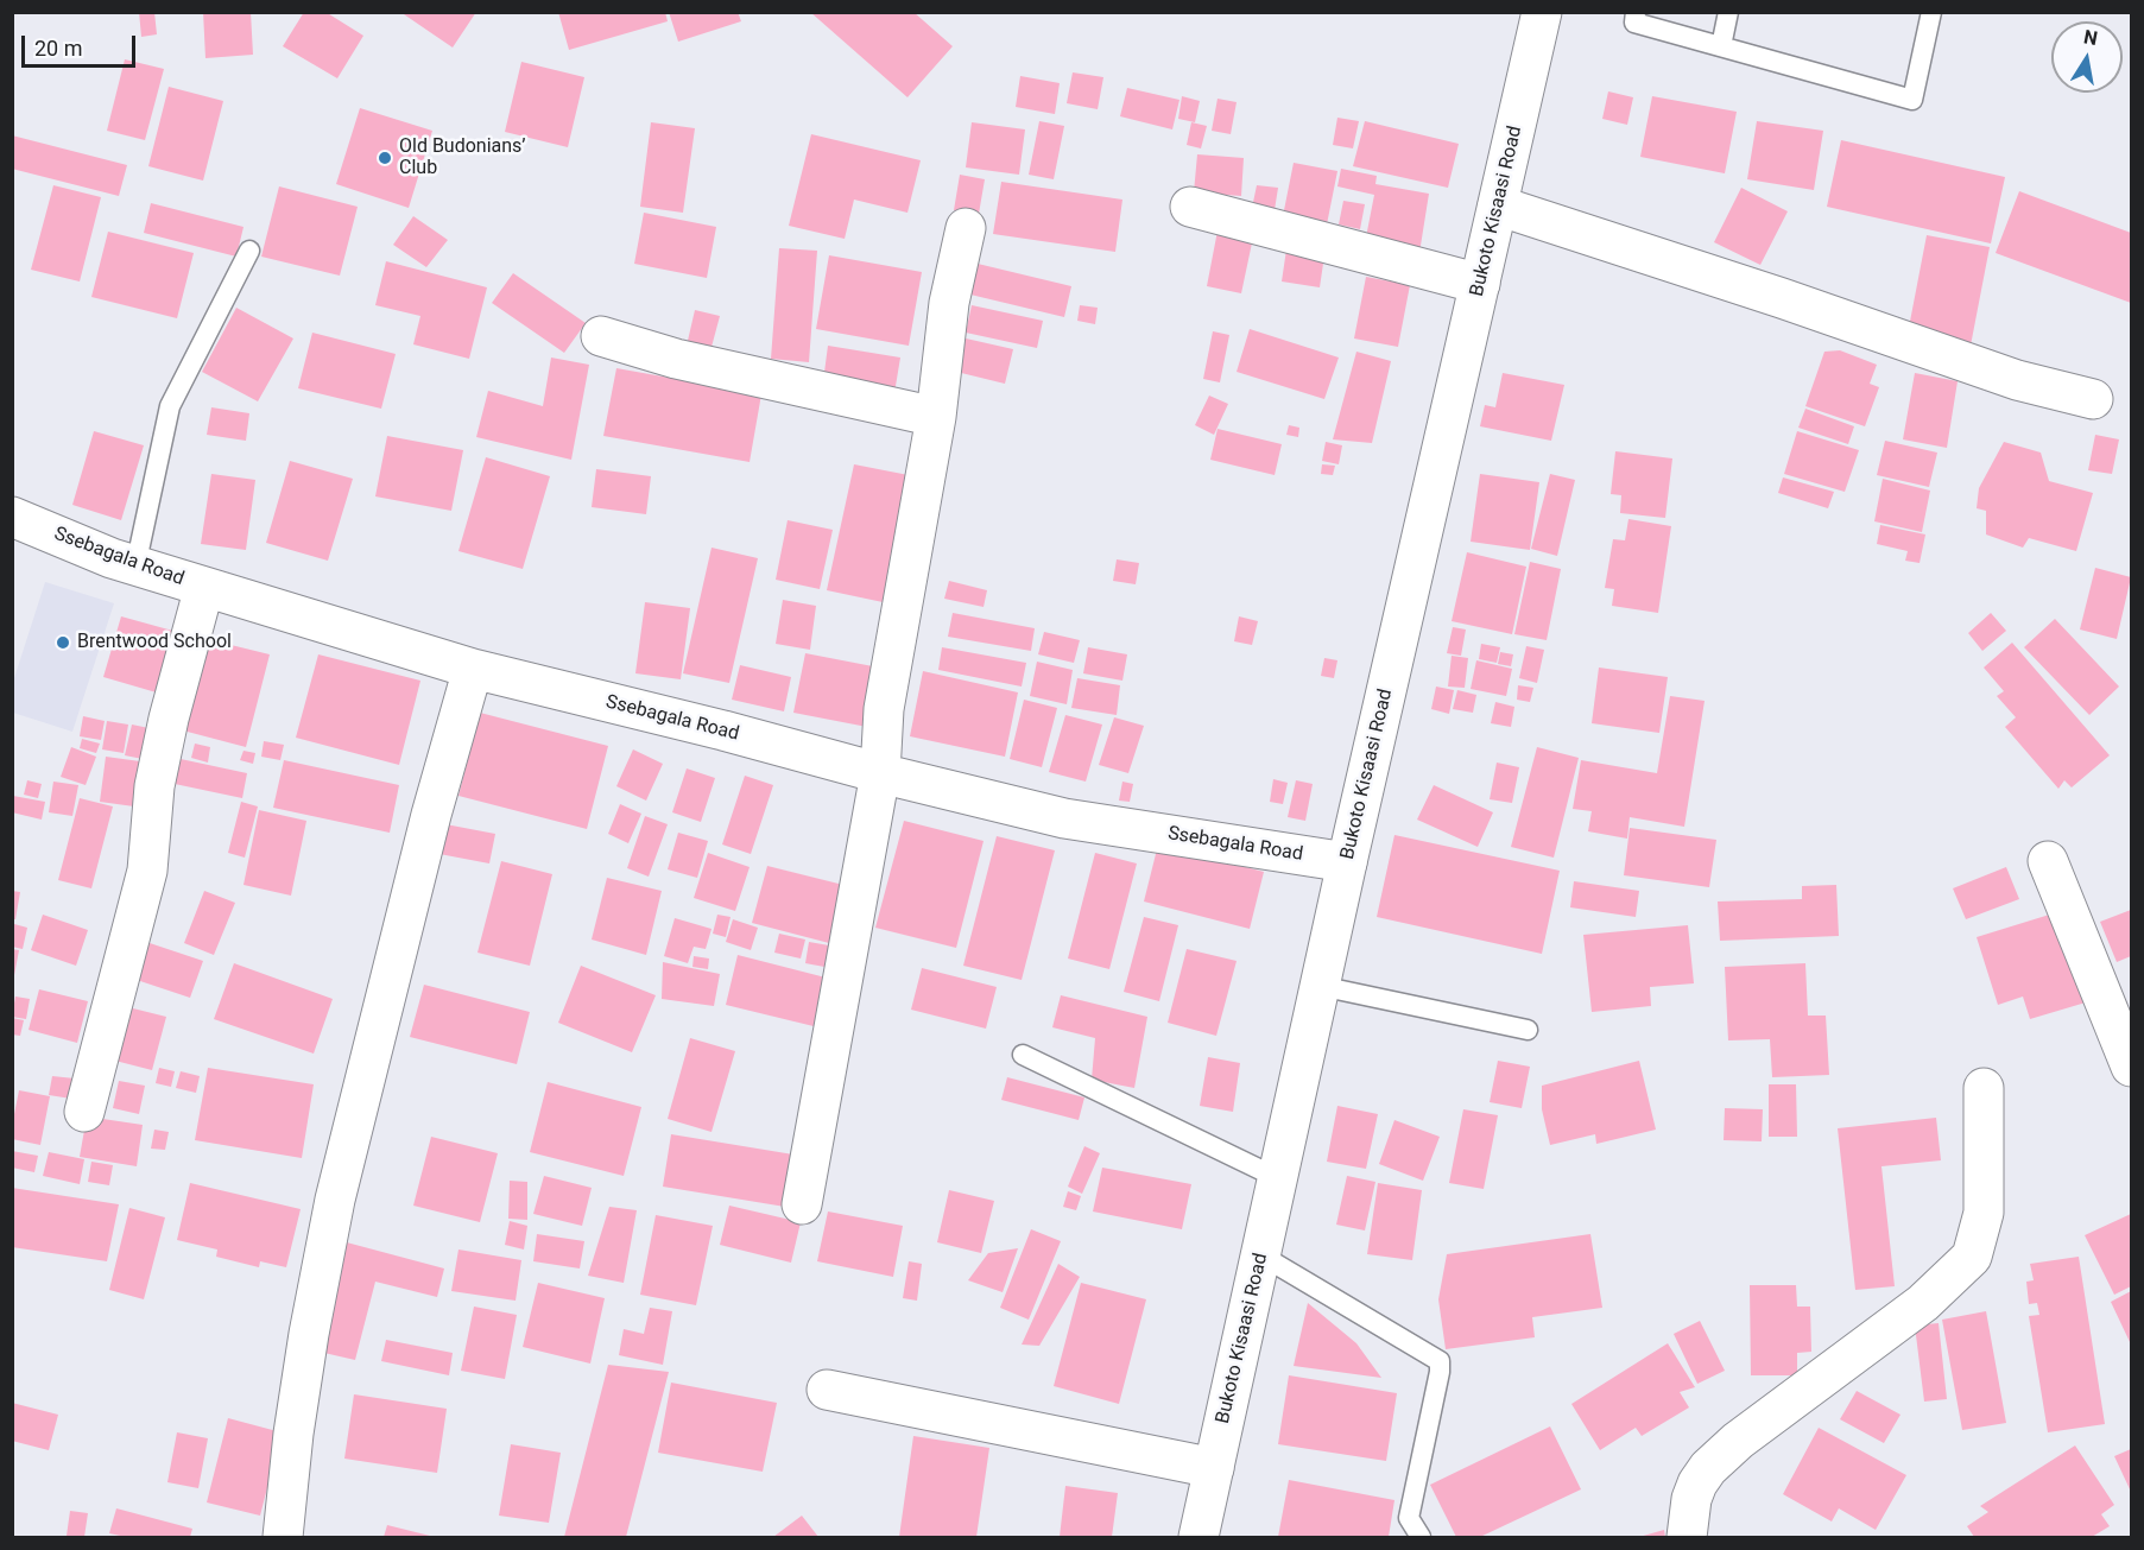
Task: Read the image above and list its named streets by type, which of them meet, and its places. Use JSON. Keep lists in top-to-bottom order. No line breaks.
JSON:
{"streets":{"street":["Bukoto Kisaasi Road","Ssebagala Road"]},"crossings":[["Bukoto Kisaasi Road","Ssebagala Road"]],"places":["Old Budonians’ Club","Brentwood School"],"scale_bar":"20 m","north":"top"}
